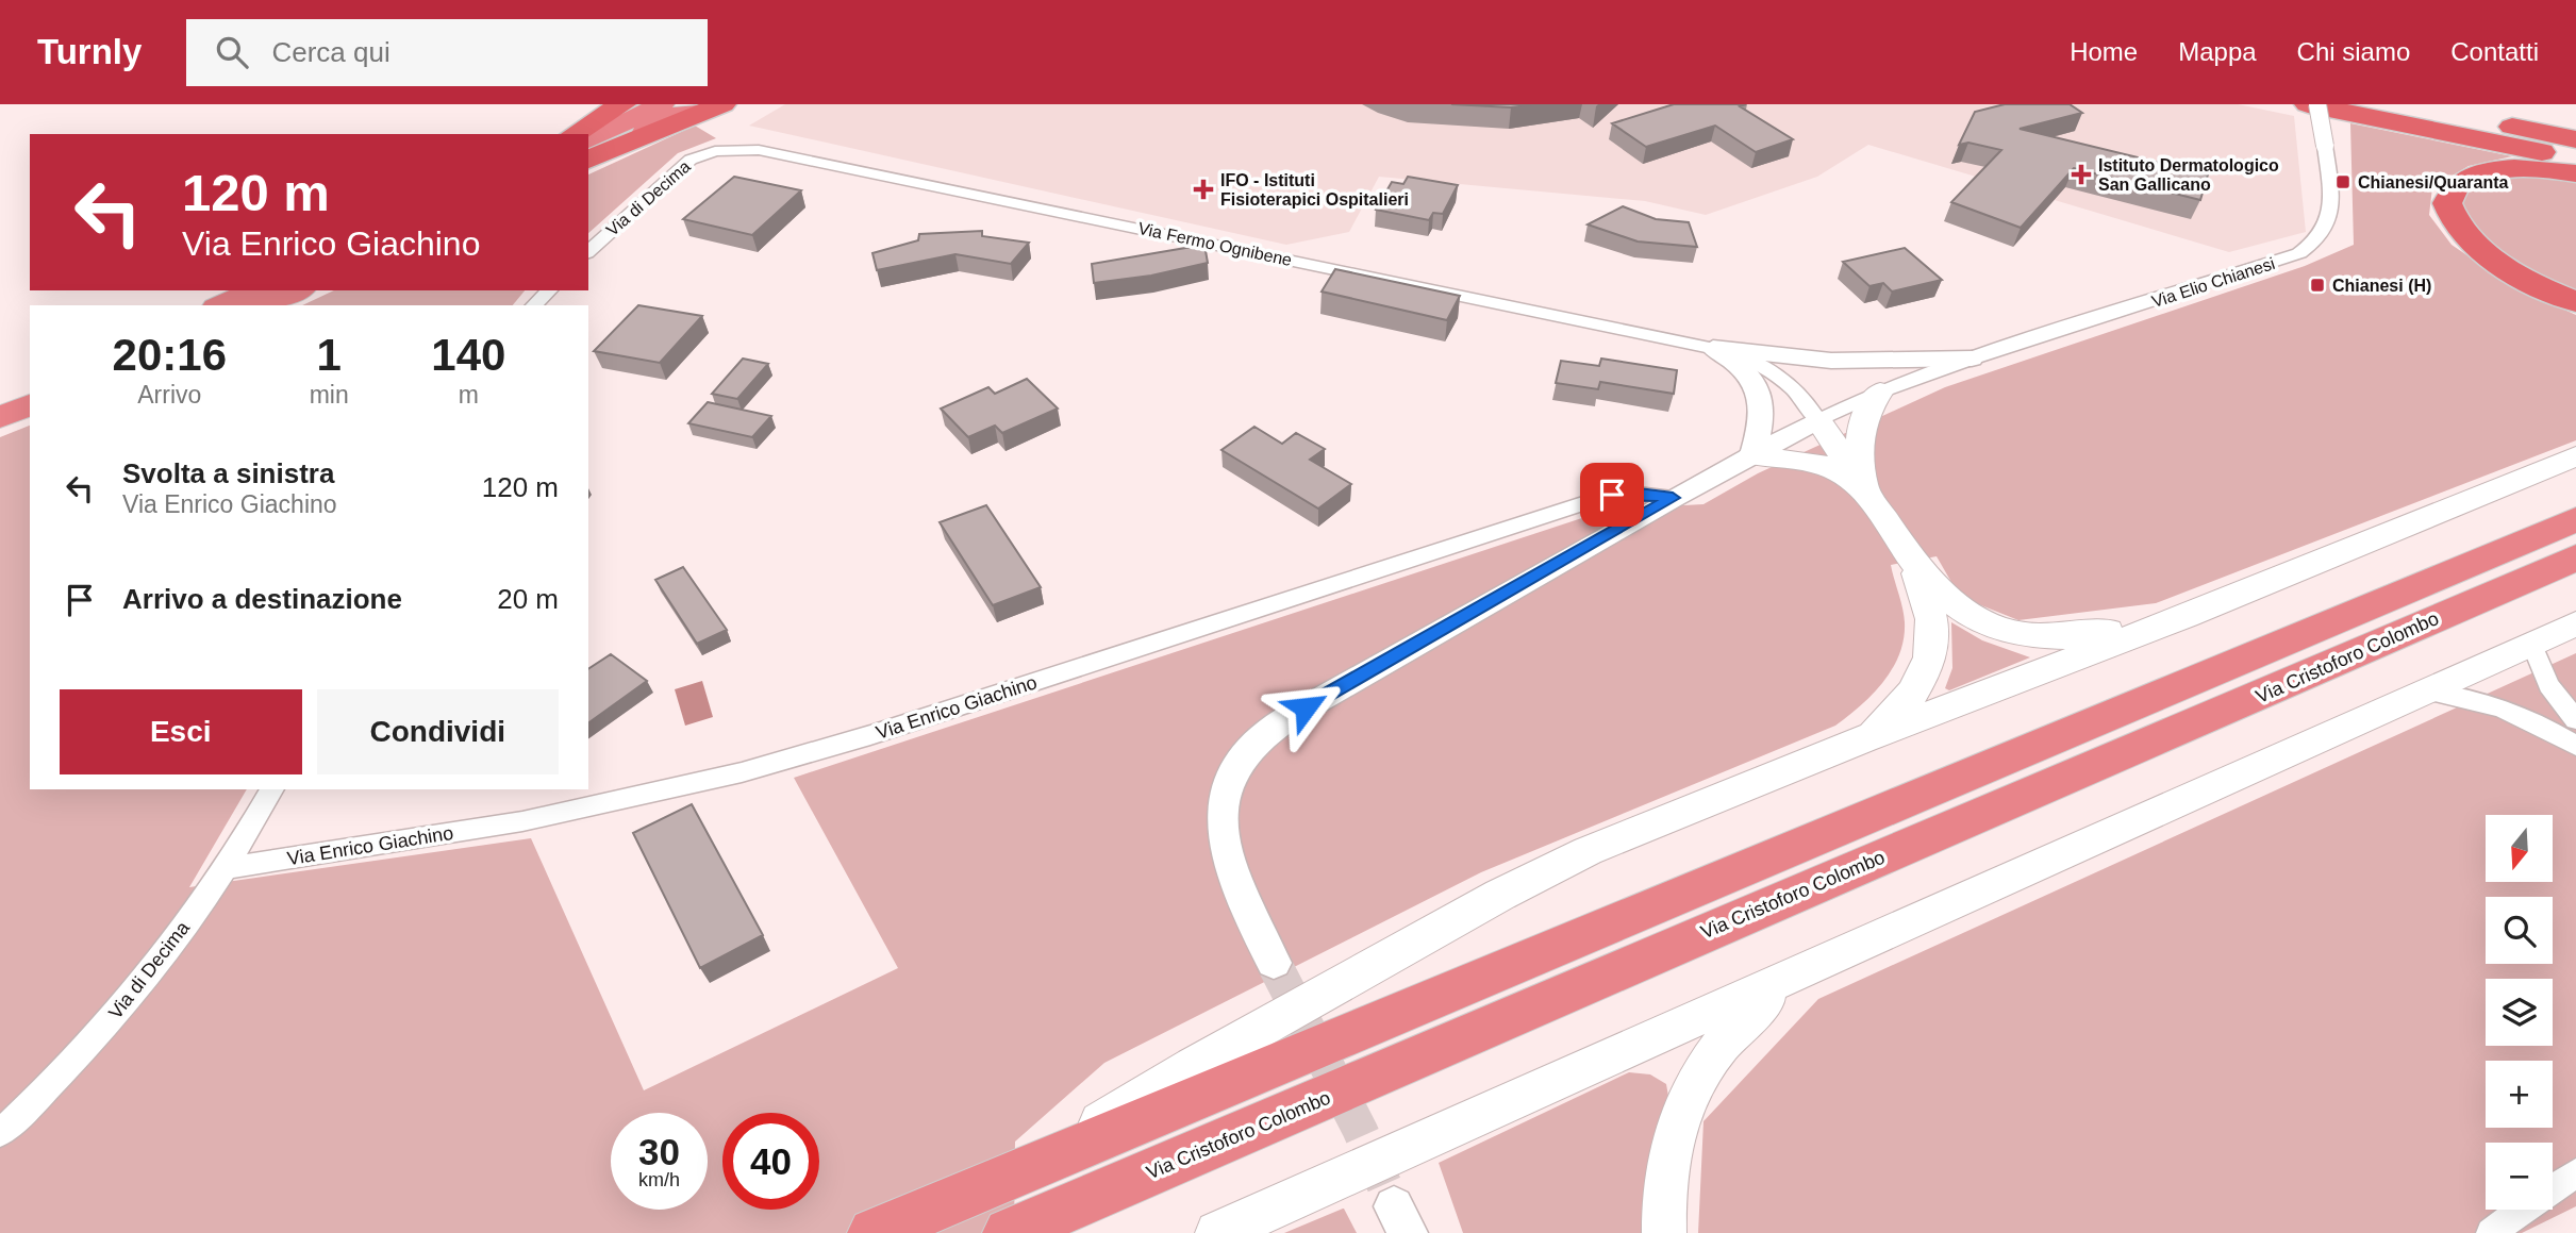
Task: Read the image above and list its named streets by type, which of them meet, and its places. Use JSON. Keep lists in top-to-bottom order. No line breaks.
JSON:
{"streets":{"highway":["Via Cristoforo Colombo"],"street":["Via di Decima","Via Fermo Ognibene","Via Elio Chianesi","Via Enrico Giachino"]},"crossings":[["Via di Decima","Via Fermo Ognibene"],["Via di Decima","Via Enrico Giachino"],["Via Fermo Ognibene","Via Elio Chianesi"]],"places":{"health":["Istituto Dermatologico San Gallicano","IFO - Istituti Fisioterapici Ospitalieri"],"transit":["Chianesi/Quaranta","Chianesi (H)"]},"north":"bottom","page":{"header":"Turnly","search":"Cerca qui","nav":["Home","Mappa","Chi siamo","Contatti"],"turn":["120 m","Via Enrico Giachino"],"eta":["20:16","Arrivo","1","min","140","m"],"list":[{"name":"Svolta a sinistra","note":"Via Enrico Giachino","value":"120 m"},{"name":"Arrivo a destinazione","value":"20 m"}],"buttons":["Esci","Condividi"],"map_buttons":["+","−"],"speed":"30 km/h","limit":"40"}}
